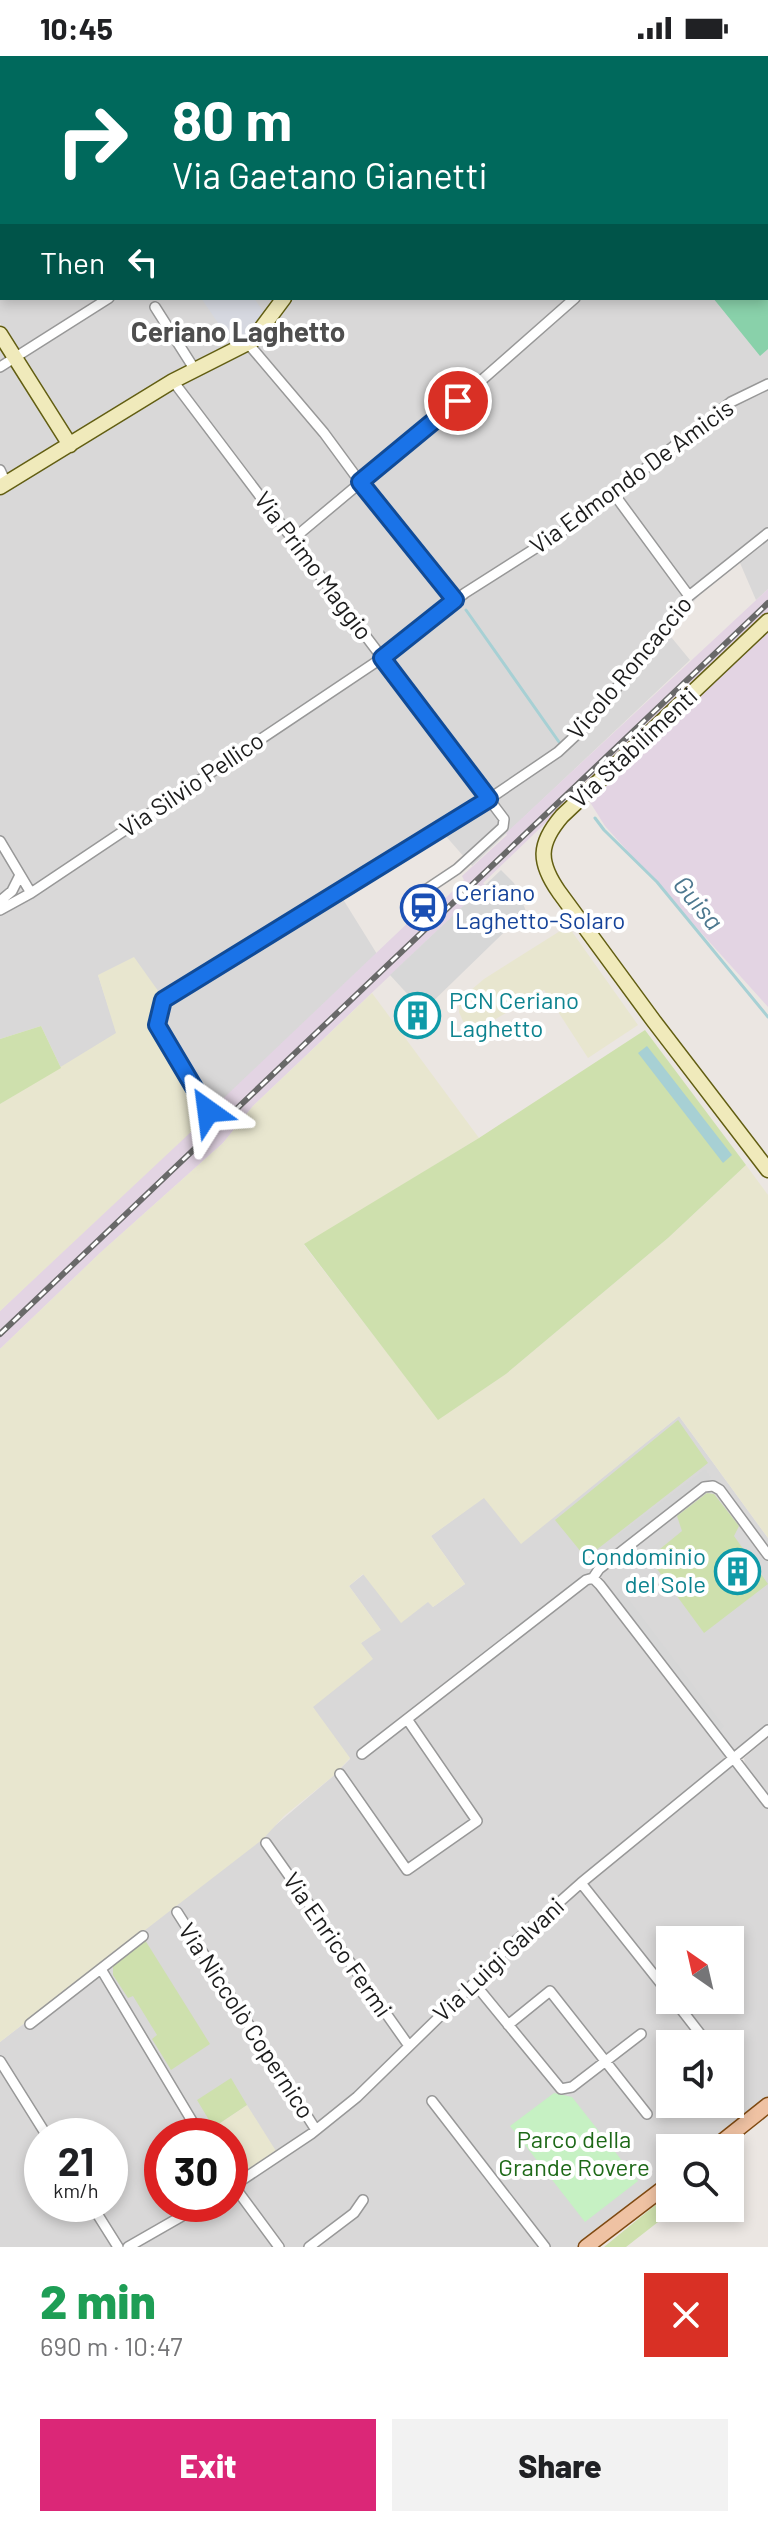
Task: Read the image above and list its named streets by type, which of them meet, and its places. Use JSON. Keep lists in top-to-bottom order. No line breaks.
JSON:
{"streets":{"street":["Via Edmondo De Amicis","Via Primo Maggio","Vicolo Roncaccio","Via Stabilimenti","Via Silvio Pellico","Via Enrico Fermi","Via Luigi Galvani","Via Niccolò Copernico"]},"crossings":[["Via Edmondo De Amicis","Via Primo Maggio"],["Via Edmondo De Amicis","Via Silvio Pellico"],["Via Primo Maggio","Vicolo Roncaccio"],["Via Primo Maggio","Via Silvio Pellico"],["Via Enrico Fermi","Via Luigi Galvani"],["Via Luigi Galvani","Via Niccolò Copernico"]],"districts":["Ceriano Laghetto"],"water":["Guisa"],"parks":["Parco della Grande Rovere"],"places":{"station":["Ceriano Laghetto-Solaro"],"building":["PCN Ceriano Laghetto","Condominio del Sole"]},"north":"top left","page":{"status":"10:45","turn":["80 m","Via Gaetano Gianetti"],"then":"Then","speed":"21 km/h","limit":"30","heading":["2 min","690 m · 10:47"],"buttons":["Exit","Share"]}}
